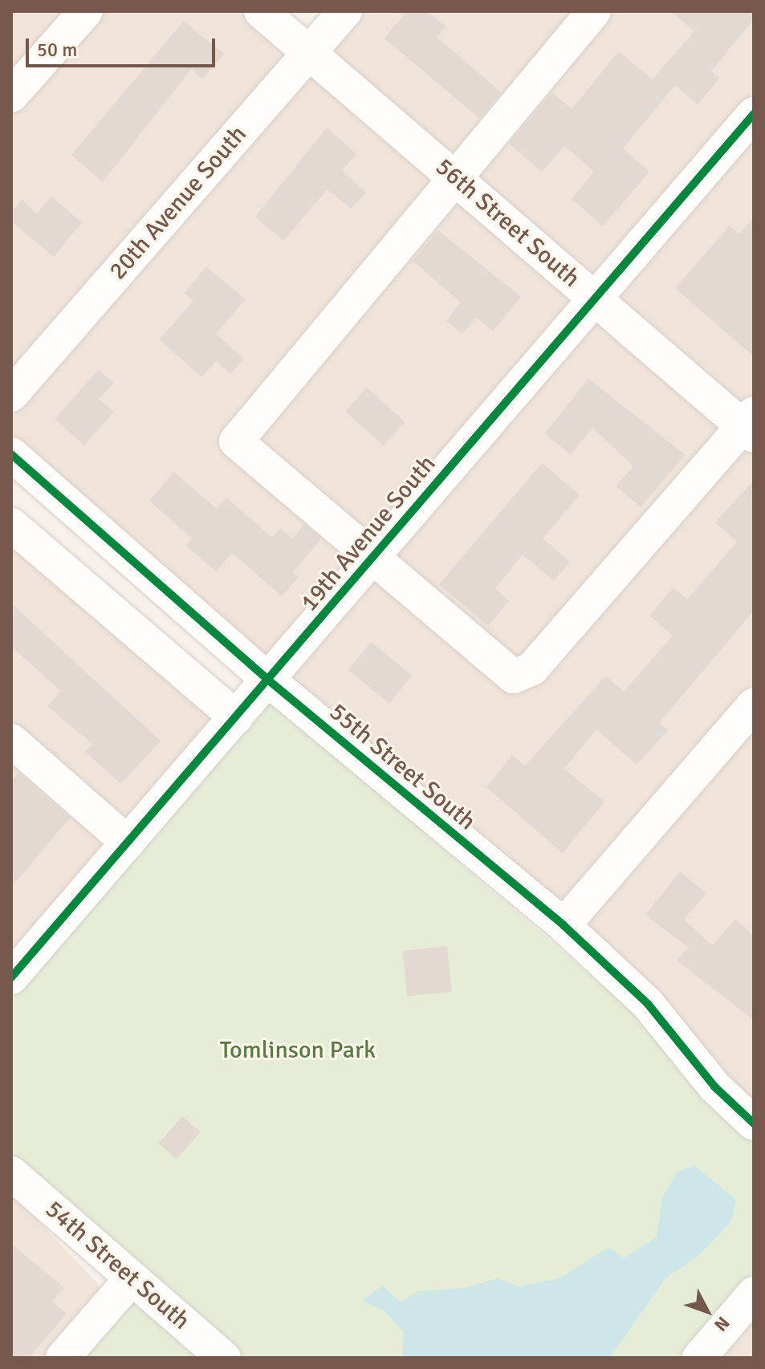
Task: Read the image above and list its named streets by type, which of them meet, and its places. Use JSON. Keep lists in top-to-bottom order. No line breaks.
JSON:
{"streets":{"street":["20th Avenue South","56th Street South","19th Avenue South","55th Street South","54th Street South"]},"crossings":[["20th Avenue South","56th Street South"],["56th Street South","19th Avenue South"],["19th Avenue South","55th Street South"]],"parks":["Tomlinson Park"],"scale_bar":"50 m","north":"bottom right"}
